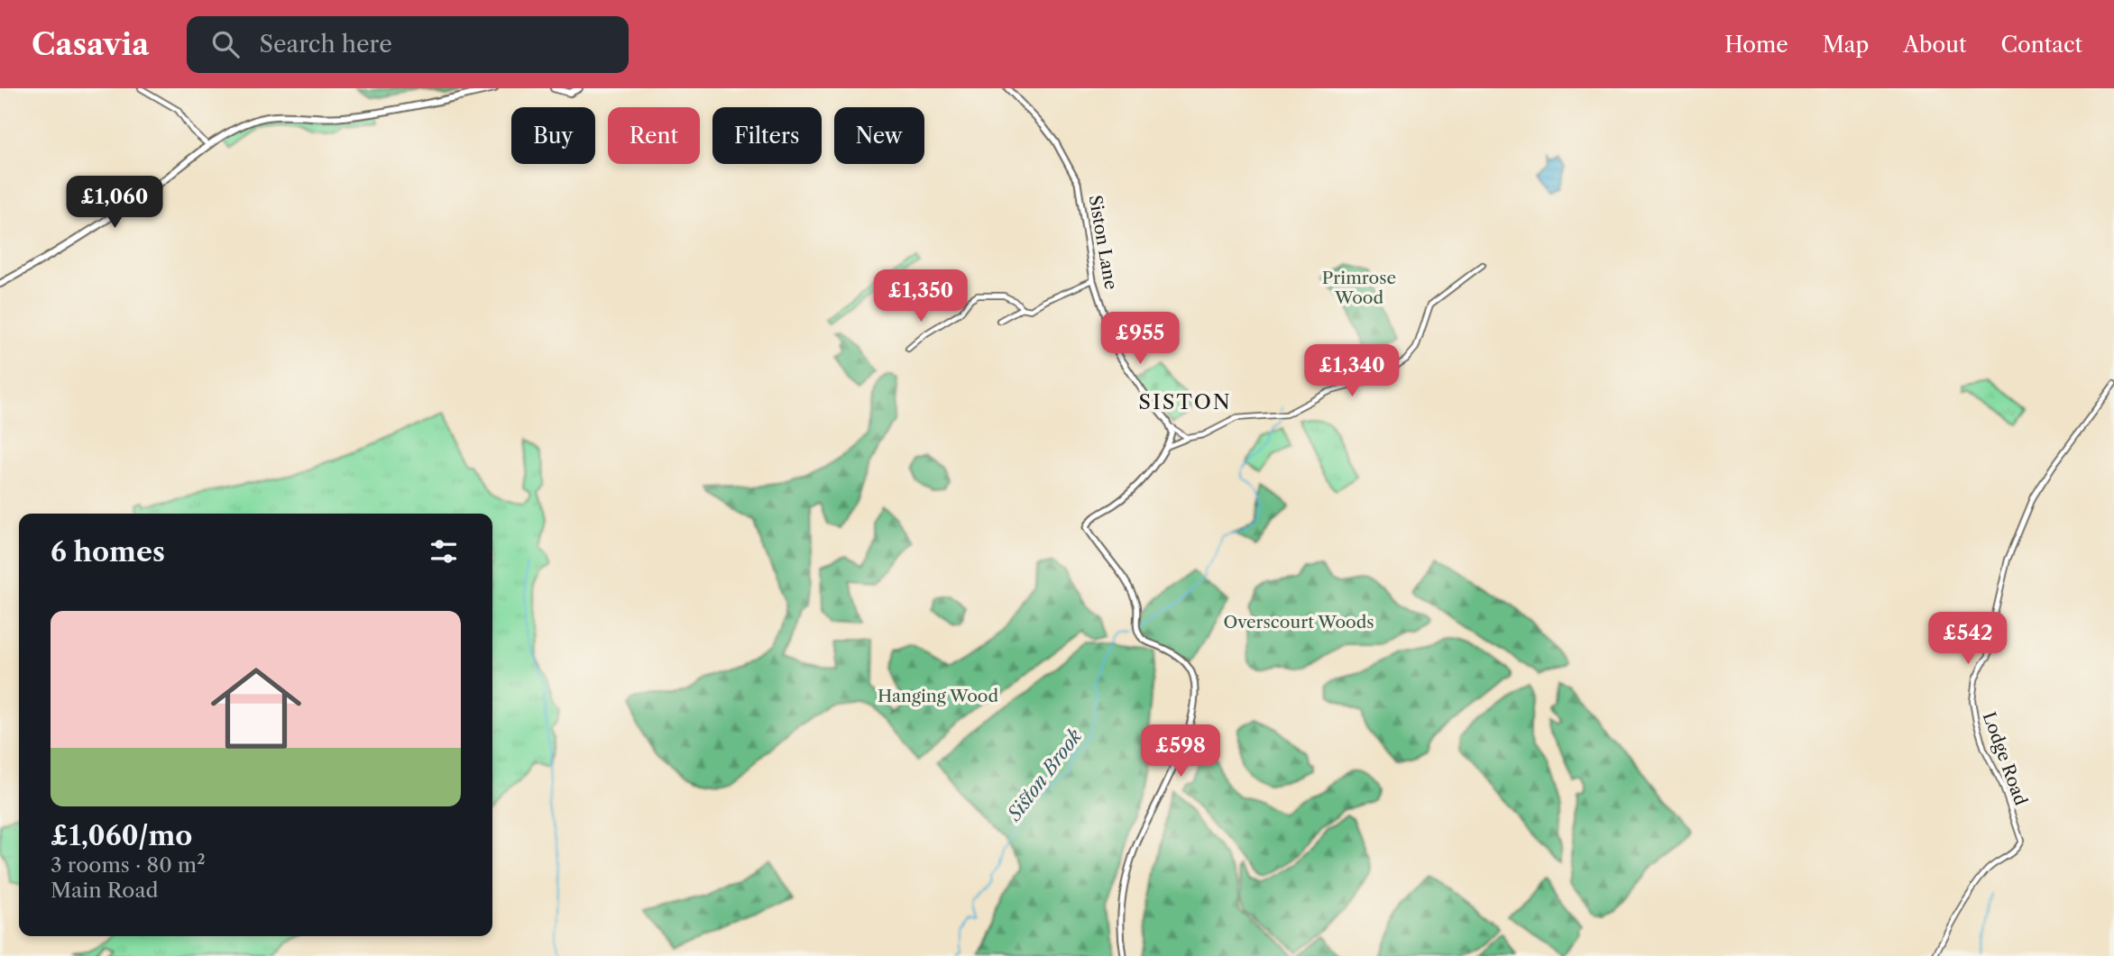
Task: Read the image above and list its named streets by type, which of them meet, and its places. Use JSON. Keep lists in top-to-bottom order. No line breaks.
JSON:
{"streets":{"street":["Siston Lane","Lodge Road"]},"districts":["SISTON"],"water":["Siston Brook"],"parks":["Primrose Wood","Overscourt Woods","Hanging Wood"],"page":{"header":"Casavia","search":"Search here","nav":["Home","Map","About","Contact"],"chip":["Buy","Rent","Filters","New"],"price":["£1,060","£1,350","£955","£1,340","£542","£598"],"heading":"6 homes","list":[{"name":"£1,060/mo","note":"3 rooms · 80 m² · Main Road"}]}}
